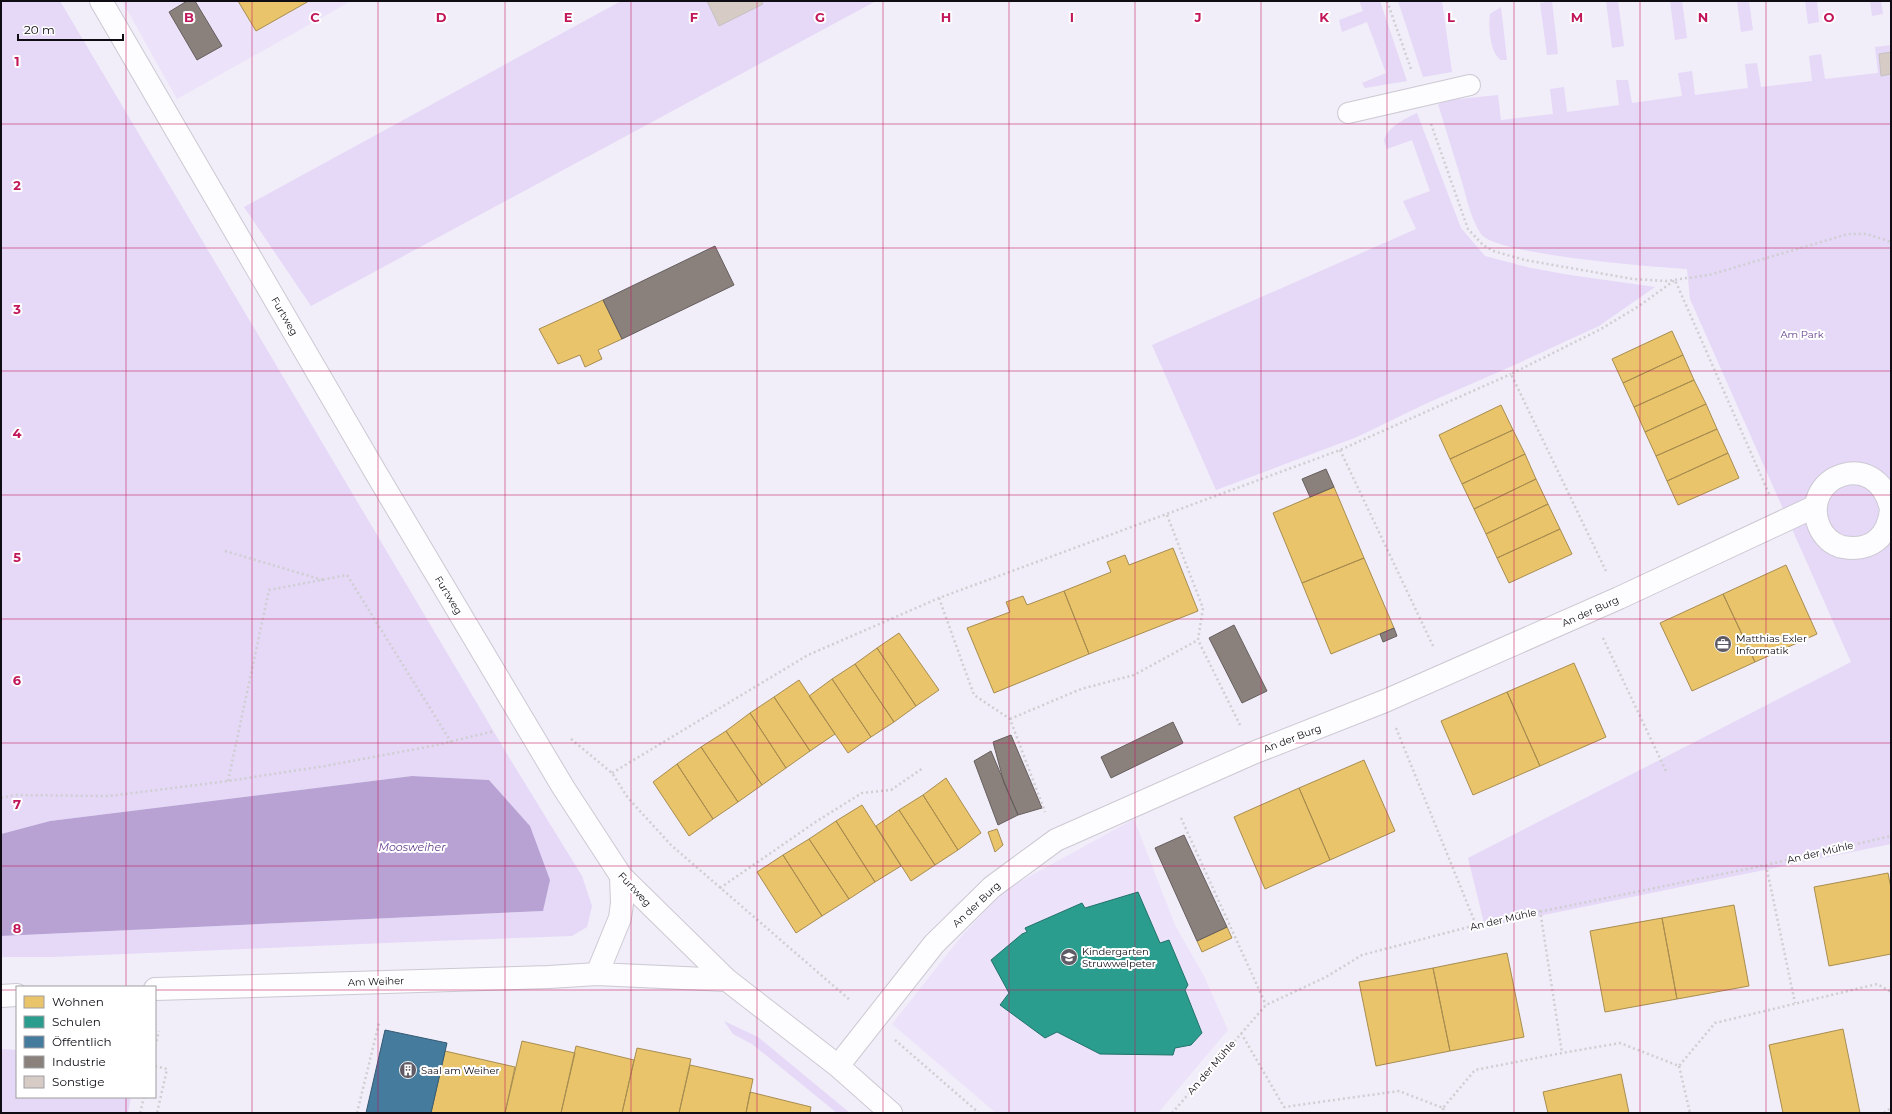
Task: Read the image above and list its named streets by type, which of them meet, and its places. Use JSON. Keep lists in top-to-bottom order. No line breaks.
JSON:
{"streets":{"street":["Furtweg","An der Burg","Am Weiher"],"path":["An der Mühle"]},"crossings":[["Furtweg","An der Burg"],["Furtweg","Am Weiher"]],"water":["Moosweiher"],"parks":["Am Park"],"places":{"office":["Matthias Exler Informatik"],"school or university":["Kindergarten Struwwelpeter"],"building":["Saal am Weiher"]},"legend":["Wohnen","Schulen","Öffentlich","Industrie","Sonstige"],"scale_bar":"20 m","grid":{"columns":["B","C","D","E","F","G","H","I","J","K","L","M","N","O"],"rows":["1","2","3","4","5","6","7","8"]}}
